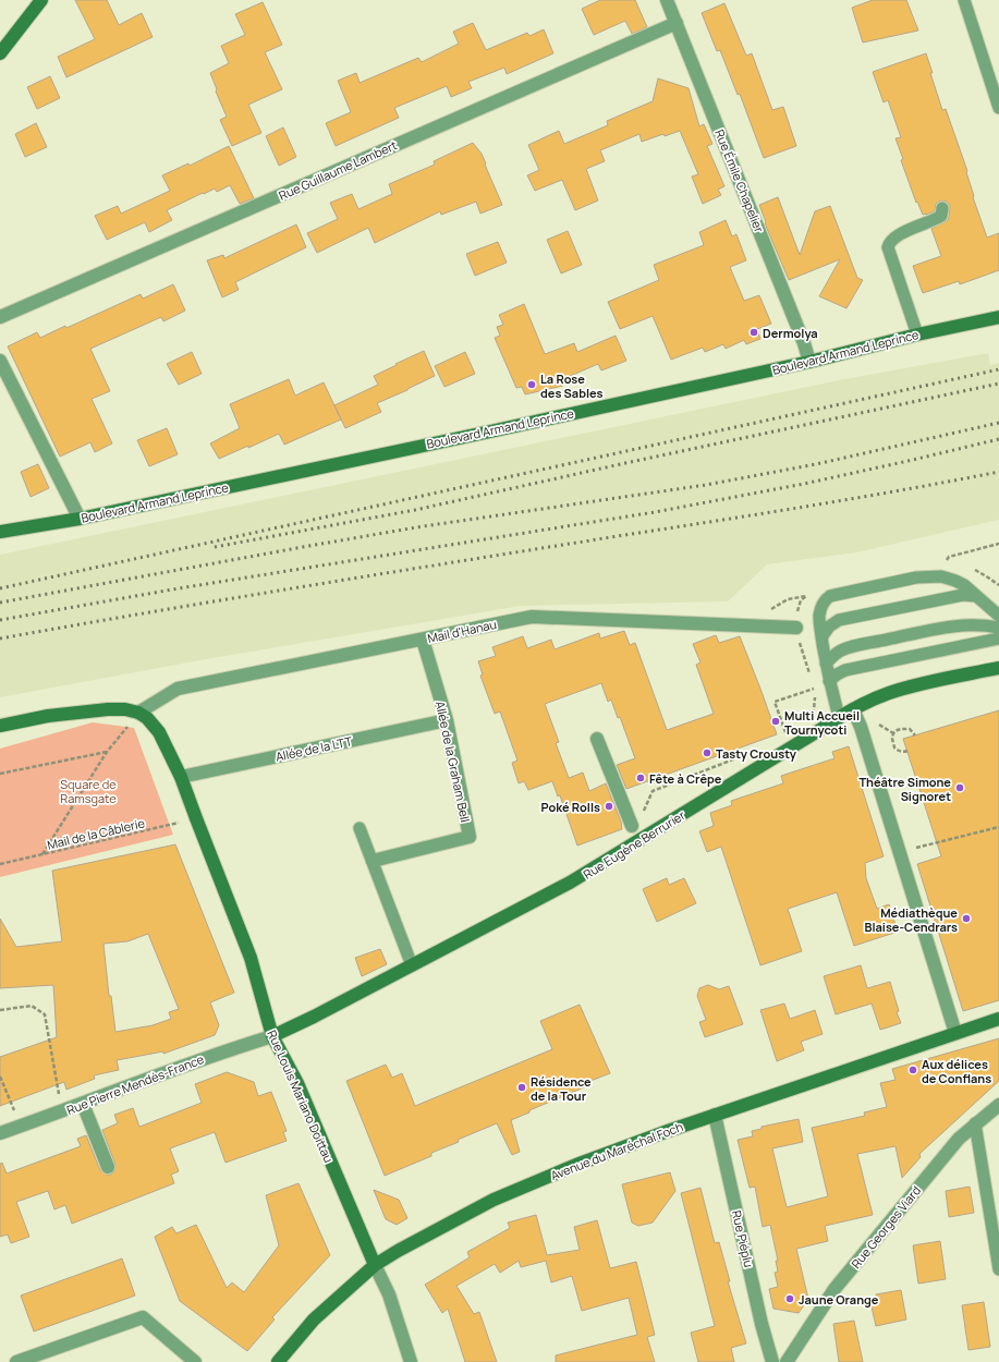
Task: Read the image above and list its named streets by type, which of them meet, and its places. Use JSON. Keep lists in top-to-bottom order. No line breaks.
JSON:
{"streets":{"street":["Rue Guillaume Lambert","Rue Émile Chapelier","Boulevard Armand Leprince","Mail d'Hanau","Allée de la LTT","Allée de la Graham Bell","Rue Eugène Berrurier","Rue Pierre Mendès-France","Rue Louis Mariano Doittau","Avenue du Maréchal Foch","Rue Georges Viard","Rue Piéplu"],"path":["Mail de la Câblerie"]},"crossings":[["Rue Guillaume Lambert","Rue Émile Chapelier"],["Rue Émile Chapelier","Boulevard Armand Leprince"],["Mail d'Hanau","Allée de la Graham Bell"],["Mail d'Hanau","Rue Louis Mariano Doittau"],["Allée de la LTT","Allée de la Graham Bell"],["Allée de la LTT","Rue Louis Mariano Doittau"],["Mail de la Câblerie","Rue Louis Mariano Doittau"],["Rue Eugène Berrurier","Rue Pierre Mendès-France"],["Rue Eugène Berrurier","Rue Louis Mariano Doittau"],["Rue Pierre Mendès-France","Rue Louis Mariano Doittau"],["Rue Louis Mariano Doittau","Avenue du Maréchal Foch"],["Avenue du Maréchal Foch","Rue Piéplu"]],"parks":["Square de Ramsgate"],"places":["Dermolya","La Rose des Sables","Multi Accueil Tournycoti","Tasty Crousty","Fête à Crêpe","Théâtre Simone Signoret","Poké Rolls","Médiathèque Blaise-Cendrars","Aux délices de Conflans","Résidence de la Tour","Jaune Orange"]}
